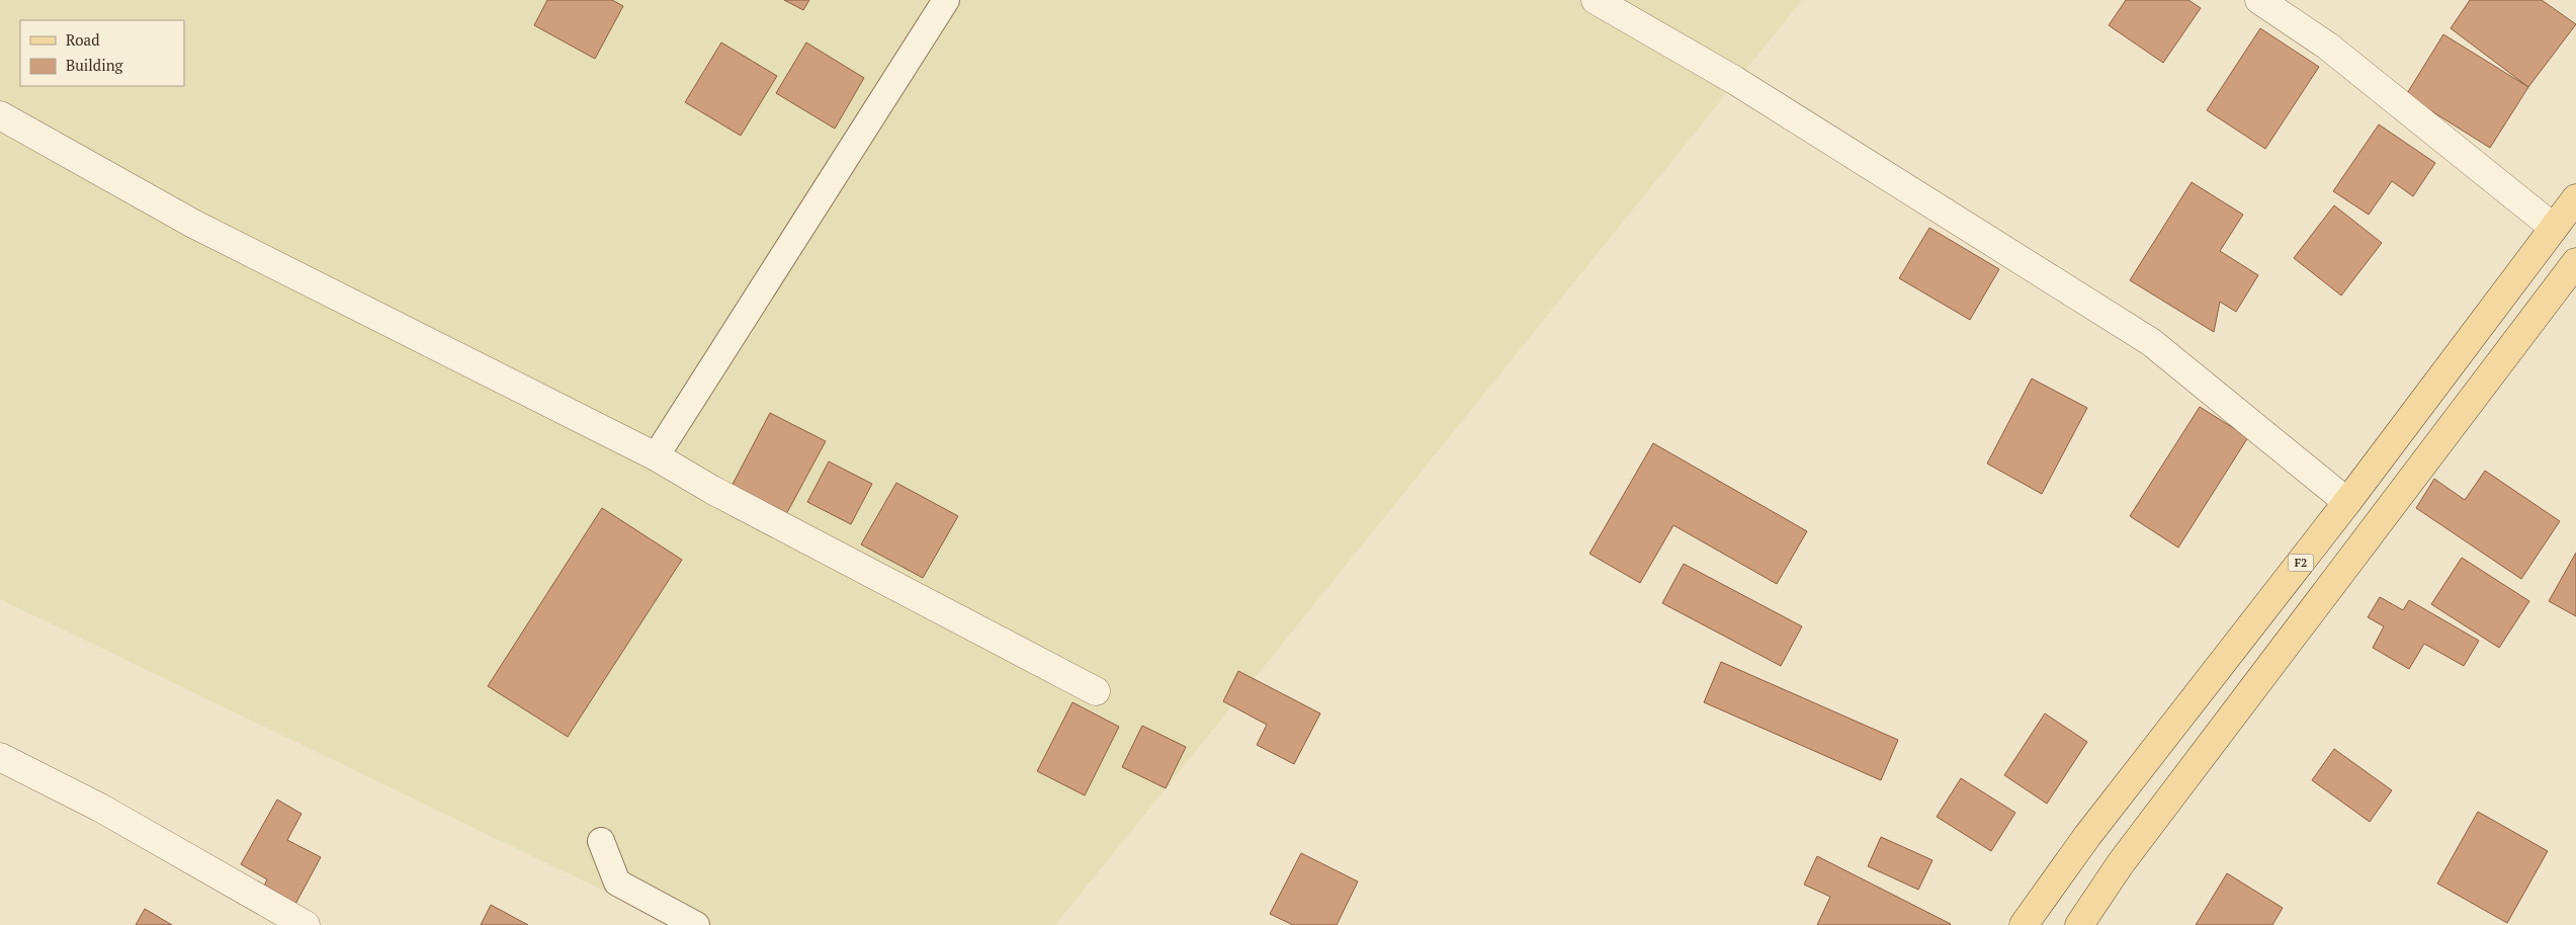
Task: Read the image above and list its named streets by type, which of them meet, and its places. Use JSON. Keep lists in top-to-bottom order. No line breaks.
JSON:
{"streets":{"main road":["F2"]},"legend":["Road","Building"]}
